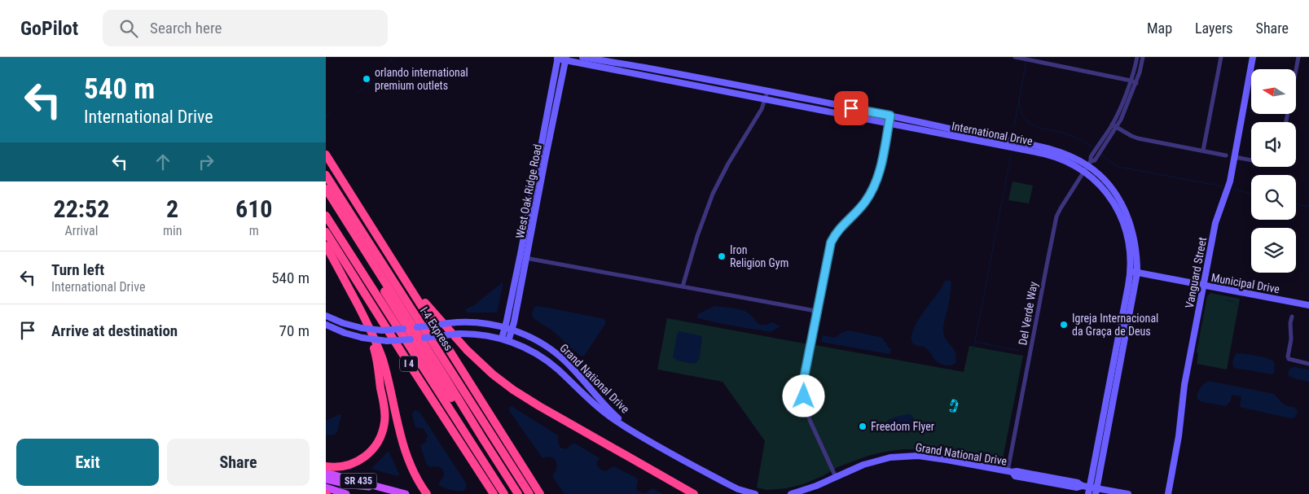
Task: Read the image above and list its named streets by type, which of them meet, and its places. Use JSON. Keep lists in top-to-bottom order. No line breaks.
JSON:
{"streets":{"highway":["I-4 Express","I 4"],"main road":["SR 435"],"street":["International Drive","West Oak Ridge Road","Vanguard Street","Municipal Drive","Del Verde Way","Grand National Drive"]},"crossings":[["International Drive","West Oak Ridge Road"],["International Drive","Municipal Drive"],["International Drive","Del Verde Way"],["International Drive","Grand National Drive"],["West Oak Ridge Road","Grand National Drive"],["Vanguard Street","Municipal Drive"],["Del Verde Way","Grand National Drive"]],"places":["orlando international premium outlets","Iron Religion Gym","Igreja Internacional da Graça de Deus","Freedom Flyer"],"north":"left","page":{"header":"GoPilot","search":"Search here","nav":["Map","Layers","Share"],"turn":["540 m","International Drive"],"eta":["22:52","Arrival","2","min","610","m"],"list":[{"name":"Turn left","note":"International Drive","value":"540 m"},{"name":"Arrive at destination","value":"70 m"}],"buttons":["Exit","Share"]}}
